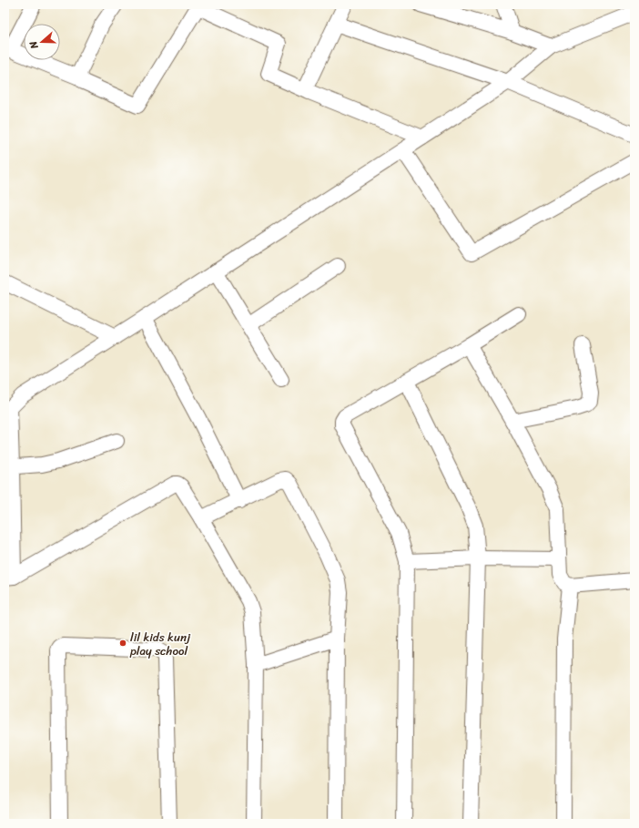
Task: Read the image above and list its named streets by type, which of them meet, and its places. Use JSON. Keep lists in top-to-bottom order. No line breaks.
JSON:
{"places":["lil kids kunj play school"],"north":"left"}
